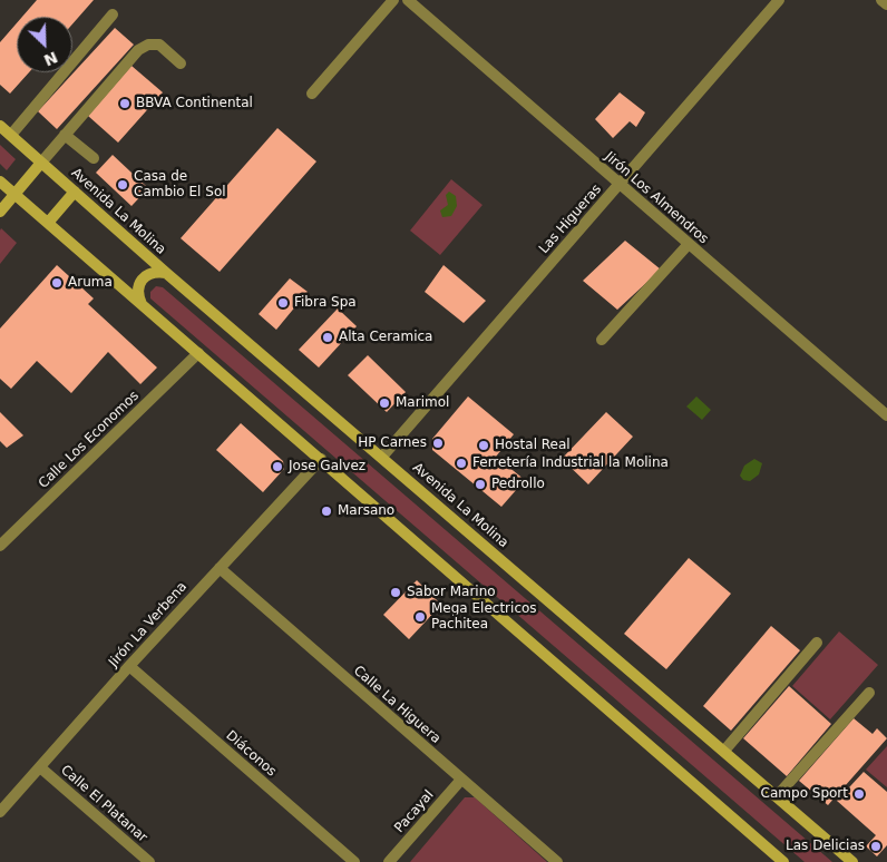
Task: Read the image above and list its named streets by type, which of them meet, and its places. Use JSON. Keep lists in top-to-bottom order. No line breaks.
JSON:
{"streets":{"main road":["Avenida La Molina"],"street":["Jirón Los Almendros","Las Higueras","Calle Los Economos","Jirón La Verbena","Calle La Higuera","Diáconos","Calle El Platanar","Pacayal"]},"crossings":[["Jirón Los Almendros","Las Higueras"],["Avenida La Molina","Las Higueras"],["Jirón La Verbena","Calle La Higuera"],["Jirón La Verbena","Diáconos"],["Jirón La Verbena","Calle El Platanar"],["Calle La Higuera","Pacayal"]],"places":["BBVA Continental","Casa de Cambio El Sol","Aruma","Fibra Spa","Alta Ceramica","Marimol","HP Carnes","Hostal Real","Ferretería Industrial la Molina","Jose Galvez","Pedrollo","Marsano","Sabor Marino","Mega Electricos Pachitea","Campo Sport","Las Delicias"],"north":"bottom right"}
